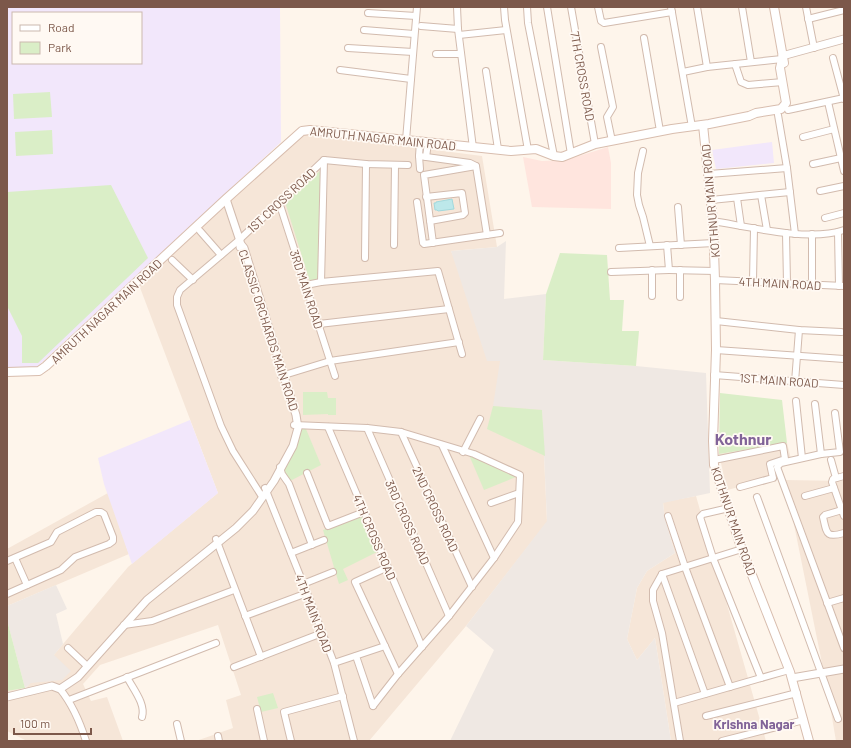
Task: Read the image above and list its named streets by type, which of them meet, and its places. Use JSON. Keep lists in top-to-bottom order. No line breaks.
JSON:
{"streets":{"main road":["AMRUTH NAGAR MAIN ROAD","KOTHNUR MAIN ROAD"],"street":["7TH CROSS ROAD","1ST CROSS ROAD","4TH MAIN ROAD","3RD MAIN ROAD","CLASSIC ORCHARDS MAIN ROAD","1ST MAIN ROAD","2ND CROSS ROAD","3RD CROSS ROAD","4TH CROSS ROAD"]},"crossings":[["7TH CROSS ROAD","AMRUTH NAGAR MAIN ROAD"],["AMRUTH NAGAR MAIN ROAD","KOTHNUR MAIN ROAD"],["AMRUTH NAGAR MAIN ROAD","CLASSIC ORCHARDS MAIN ROAD"],["1ST CROSS ROAD","4TH MAIN ROAD"],["1ST CROSS ROAD","3RD MAIN ROAD"],["1ST CROSS ROAD","CLASSIC ORCHARDS MAIN ROAD"],["KOTHNUR MAIN ROAD","4TH MAIN ROAD"],["KOTHNUR MAIN ROAD","1ST MAIN ROAD"],["4TH MAIN ROAD","CLASSIC ORCHARDS MAIN ROAD"]],"districts":["Kothnur","Krishna Nagar"],"legend":["Road","Park"],"scale_bar":"100 m"}
